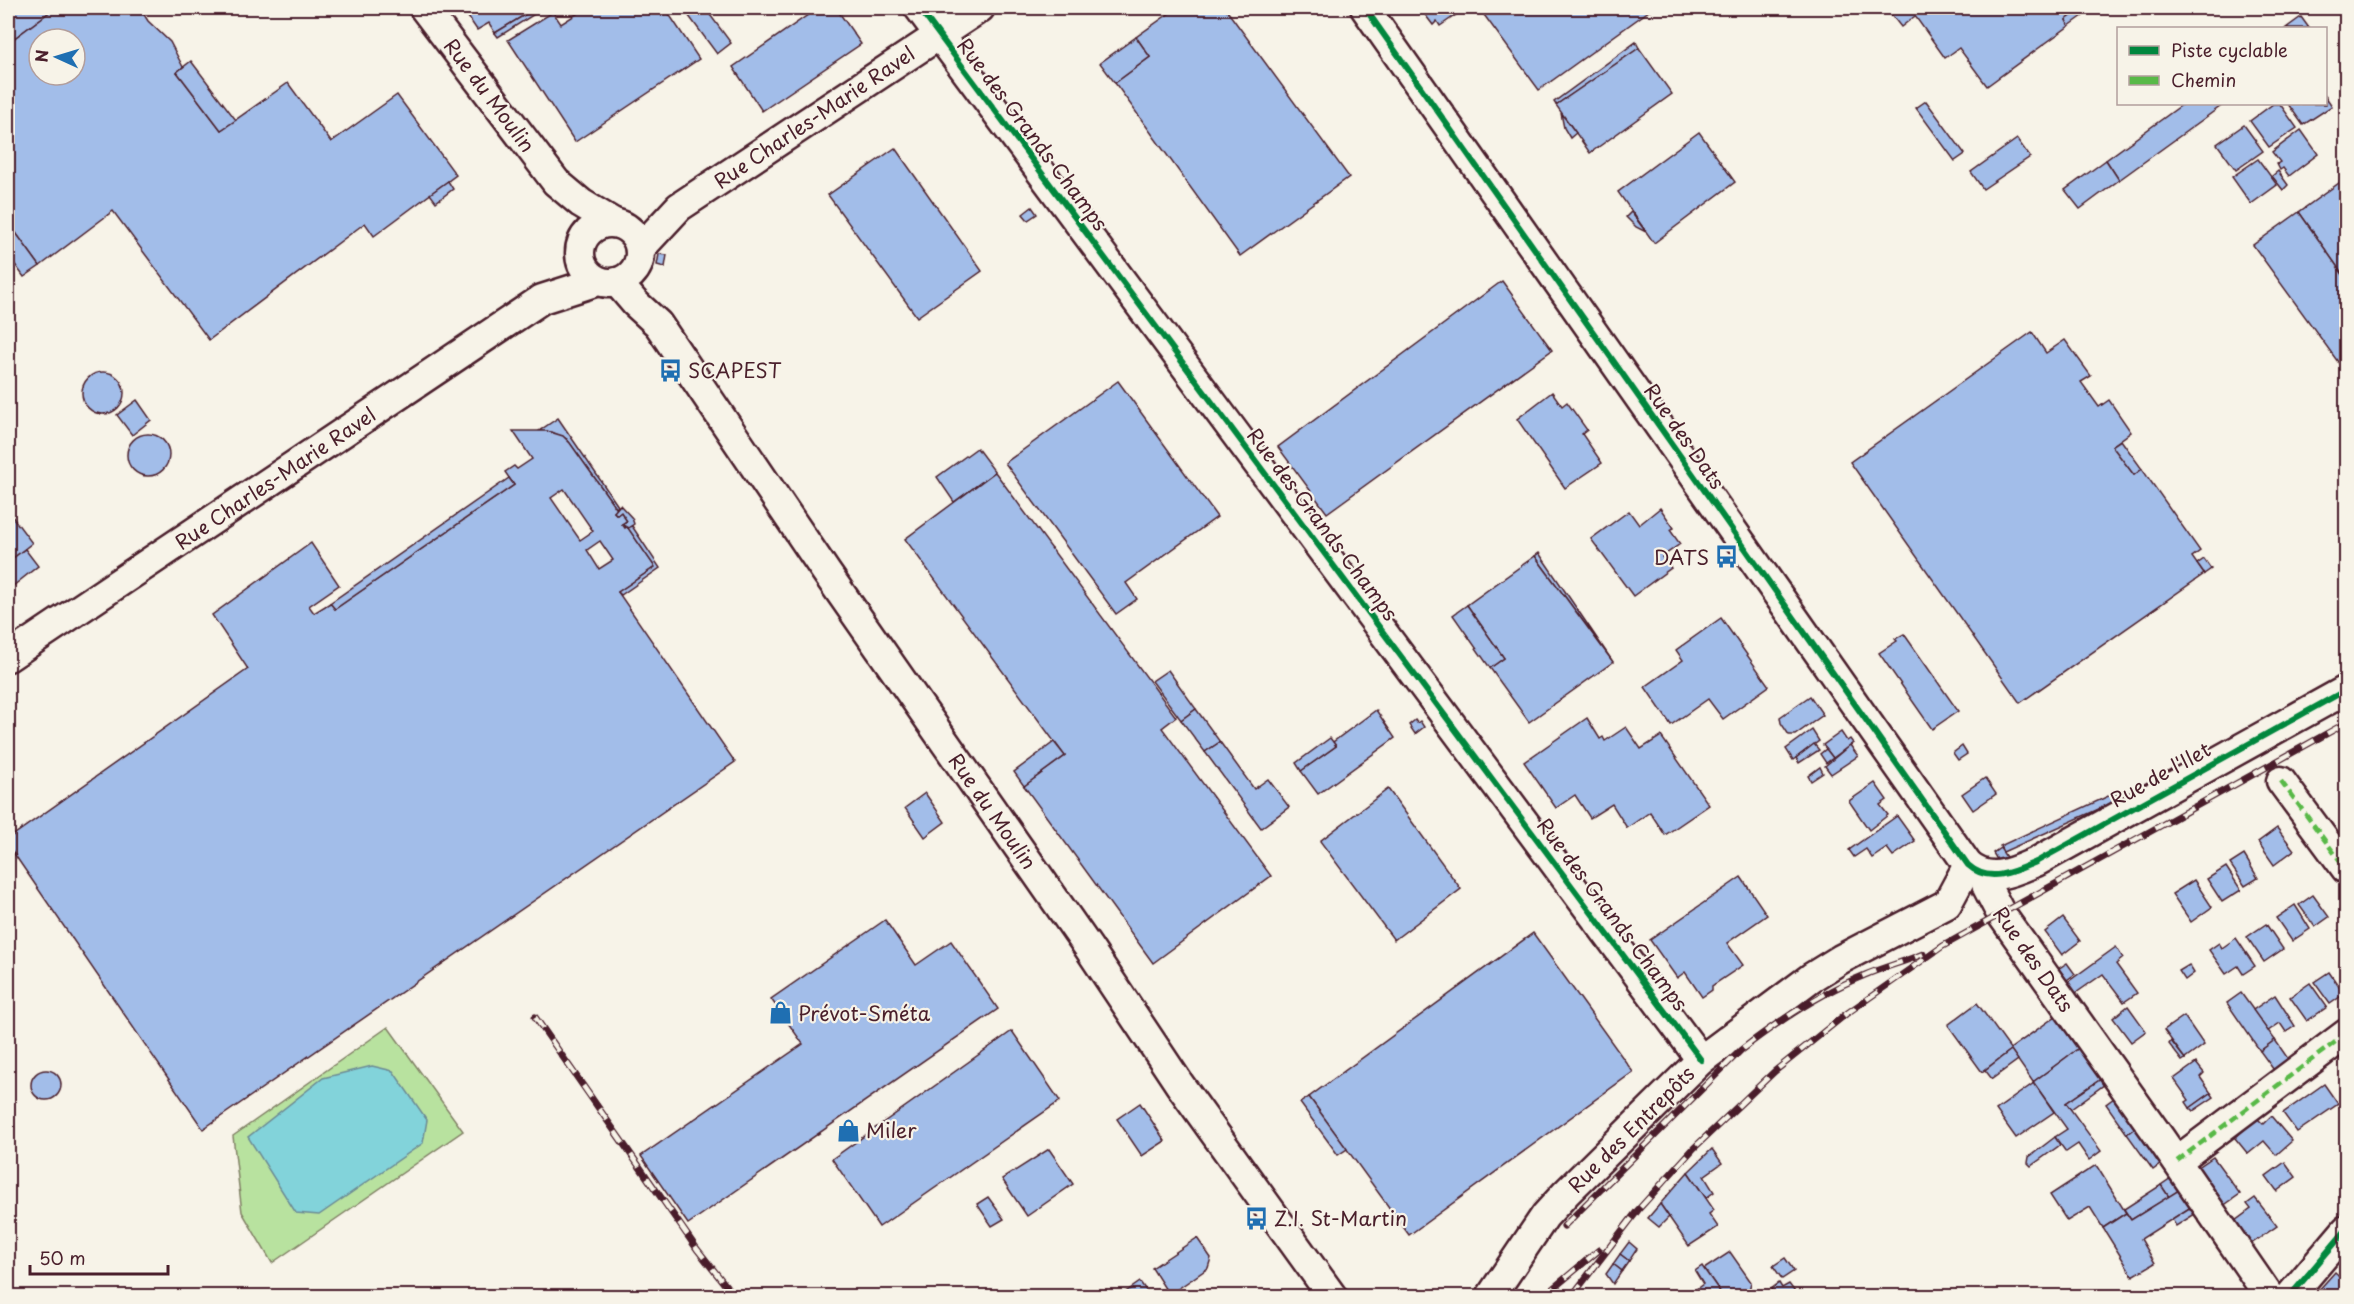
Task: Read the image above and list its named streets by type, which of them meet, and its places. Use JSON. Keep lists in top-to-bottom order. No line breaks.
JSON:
{"streets":{"street":["Rue du Moulin","Rue Charles-Marie Ravel","Rue des Grands Champs","Rue des Dats","Rue de l'Ilet","Rue des Entrepôts"]},"crossings":[["Rue du Moulin","Rue Charles-Marie Ravel"],["Rue Charles-Marie Ravel","Rue des Grands Champs"],["Rue des Grands Champs","Rue des Entrepôts"],["Rue des Dats","Rue de l'Ilet"],["Rue des Dats","Rue des Entrepôts"],["Rue de l'Ilet","Rue des Entrepôts"]],"places":{"bus stop":["SCAPEST","DATS","Z.I. St-Martin"],"shop":["Prévot-Sméta","Miler"]},"legend":["Piste cyclable","Chemin"],"scale_bar":"50 m","north":"left"}
